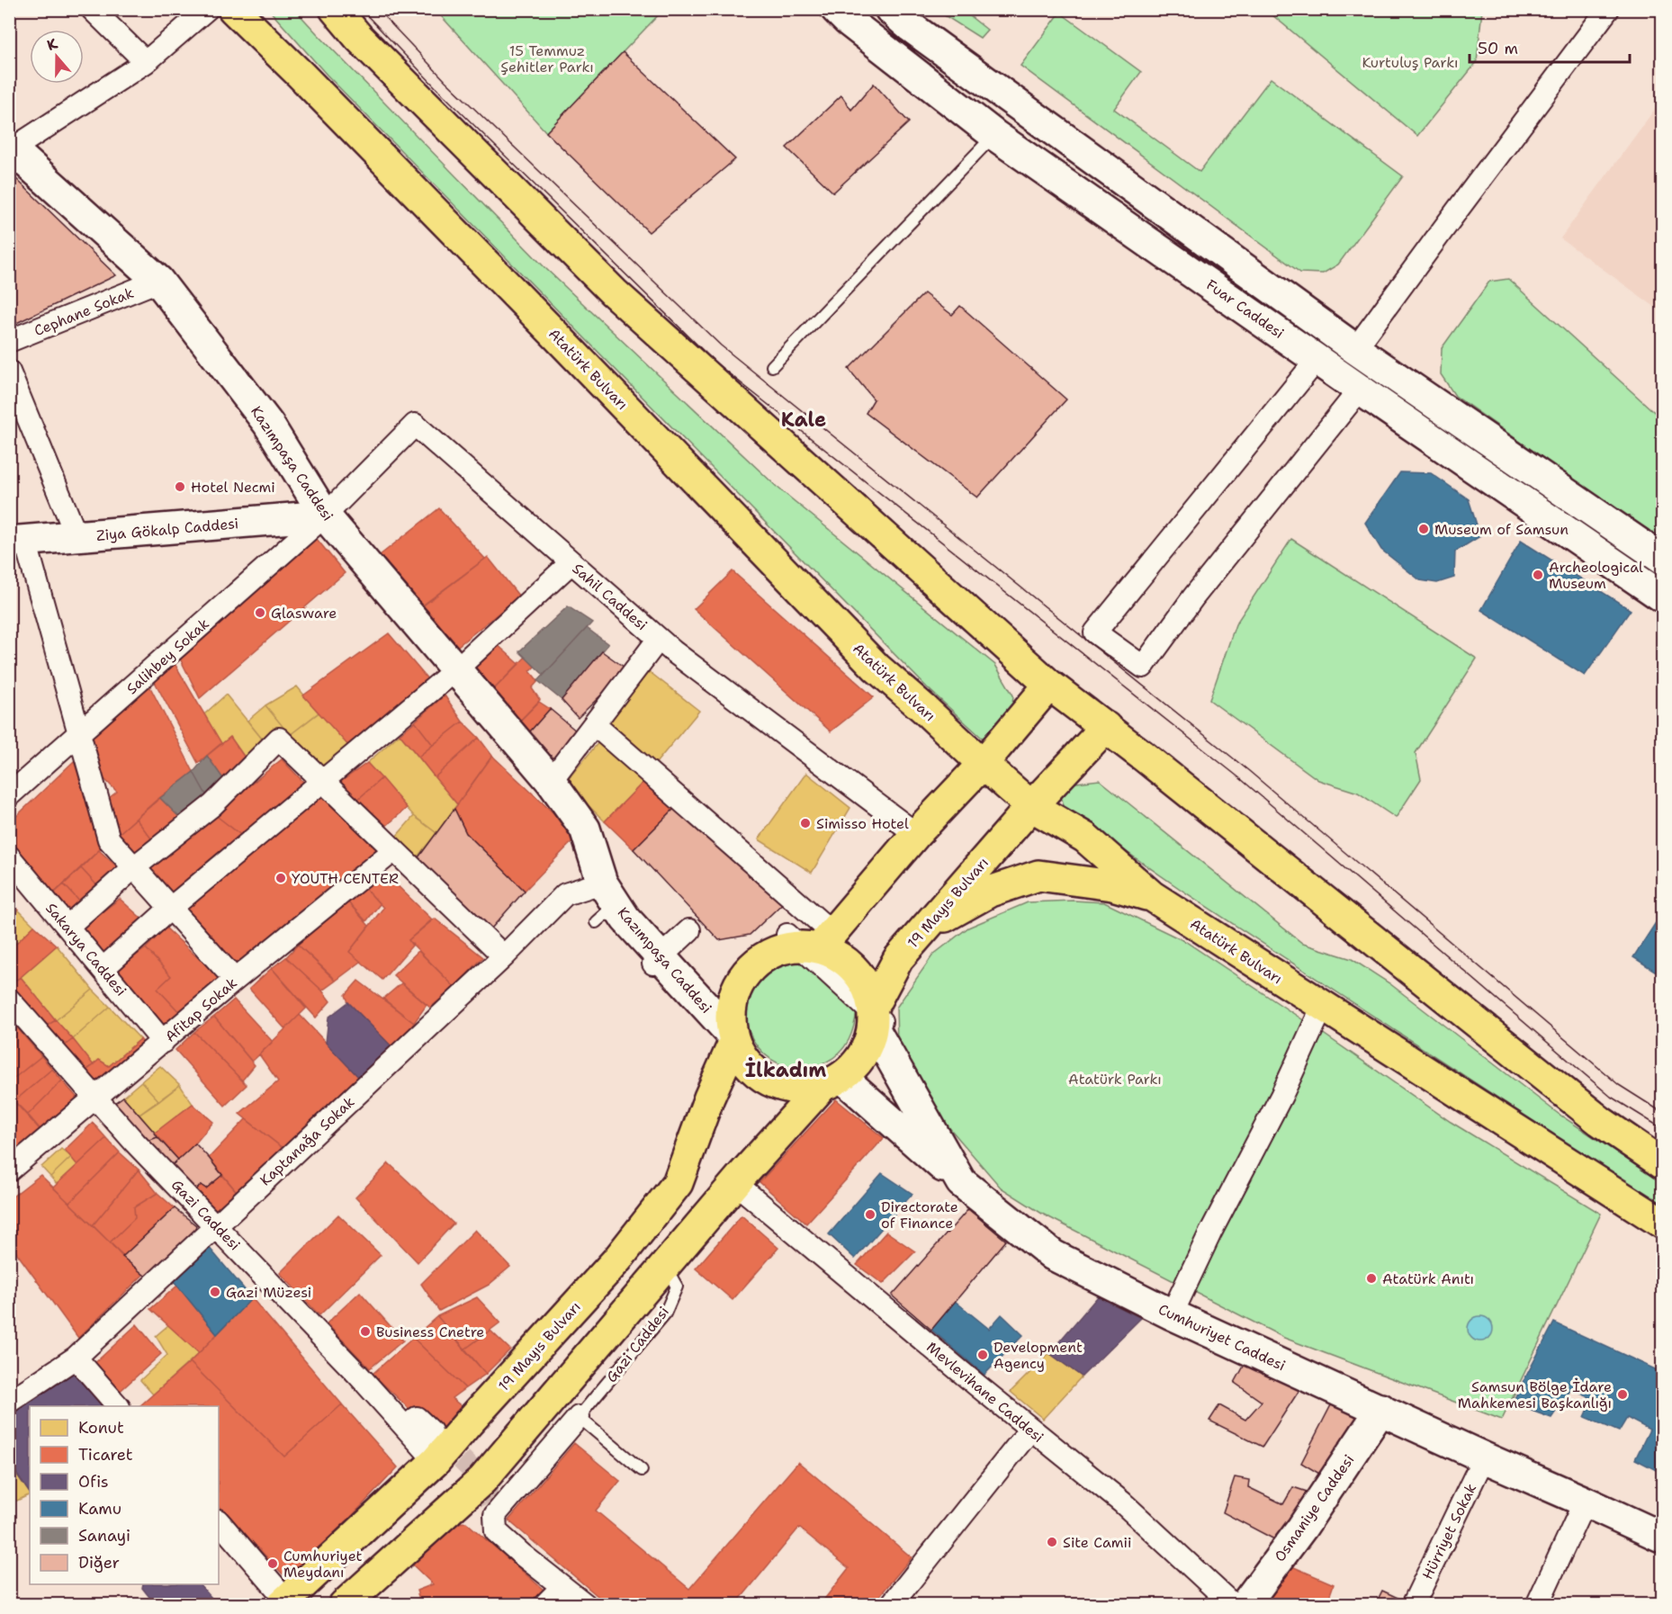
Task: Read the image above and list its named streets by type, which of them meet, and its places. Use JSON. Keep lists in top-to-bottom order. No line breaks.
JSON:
{"streets":{"main road":["Fuar Caddesi","Atatürk Bulvarı","Kazımpaşa Caddesi","Ziya Gökalp Caddesi","19 Mayıs Bulvarı","Cumhuriyet Caddesi","Osmaniye Caddesi"],"street":["Cephane Sokak","Sahil Caddesi","Salihbey Sokak","Sakarya Caddesi","Afitap Sokak","Kaptanağa Sokak","Gazi Caddesi","Mevlevihane Caddesi","Hürriyet Sokak"]},"crossings":[["Cephane Sokak","Kazımpaşa Caddesi"],["Atatürk Bulvarı","19 Mayıs Bulvarı"],["Kazımpaşa Caddesi","Ziya Gökalp Caddesi"],["Kazımpaşa Caddesi","Sahil Caddesi"],["Kazımpaşa Caddesi","Salihbey Sokak"],["Kazımpaşa Caddesi","19 Mayıs Bulvarı"],["Kazımpaşa Caddesi","Kaptanağa Sokak"],["Kazımpaşa Caddesi","Cumhuriyet Caddesi"],["Ziya Gökalp Caddesi","Sahil Caddesi"],["Ziya Gökalp Caddesi","Salihbey Sokak"],["Sahil Caddesi","Salihbey Sokak"],["19 Mayıs Bulvarı","Gazi Caddesi"],["19 Mayıs Bulvarı","Cumhuriyet Caddesi"],["Sakarya Caddesi","Afitap Sokak"],["Afitap Sokak","Gazi Caddesi"],["Kaptanağa Sokak","Gazi Caddesi"],["Cumhuriyet Caddesi","Osmaniye Caddesi"],["Cumhuriyet Caddesi","Hürriyet Sokak"]],"districts":["Kale","İlkadım"],"parks":["15 Temmuz Şehitler Parkı","Kurtuluş Parkı","Atatürk Parkı"],"places":["Hotel Necmi","Museum of Samsun","Archeological Museum","Glasware","Simisso Hotel","YOUTH CENTER","Directorate of Finance","Atatürk Anıtı","Gazi Müzesi","Business Cnetre","Development Agency","Samsun Bölge İdare Mahkemesi Başkanlığı","Site Camii","Cumhuriyet Meydanı"],"legend":["Konut","Ticaret","Ofis","Kamu","Sanayi","Diğer"],"scale_bar":"50 m","north":"top"}
